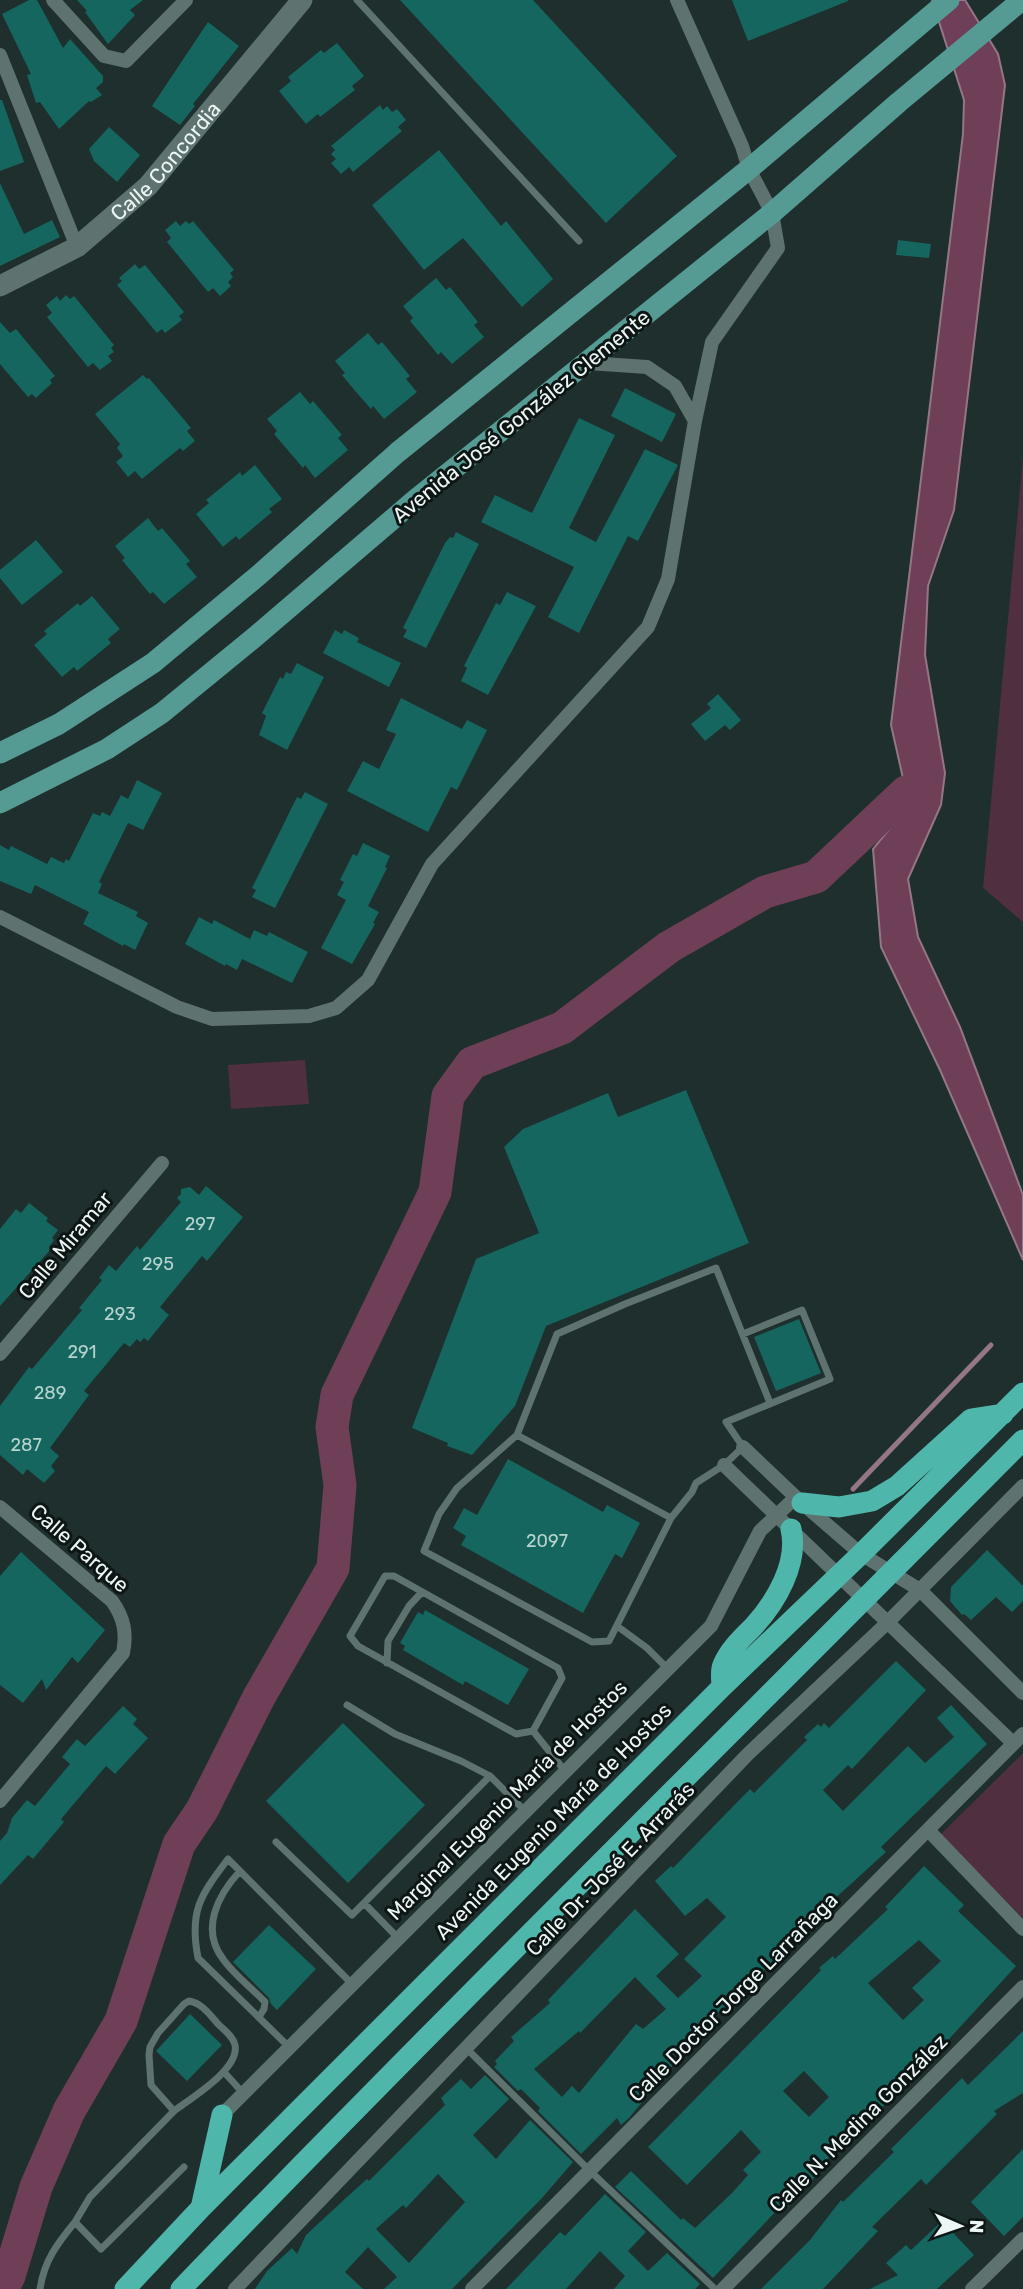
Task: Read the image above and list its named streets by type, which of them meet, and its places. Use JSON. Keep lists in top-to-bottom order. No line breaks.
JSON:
{"streets":{"highway":["Avenida Eugenio María de Hostos"],"main road":["Avenida José González Clemente"],"street":["Calle Concordia","Calle Miramar","Calle Parque","Marginal Eugenio María de Hostos","Calle Dr. José E. Arrarás","Calle Doctor Jorge Larrañaga","Calle N. Medina González"]},"house_numbers":["297","295","293","291","289","287","2097"],"north":"right"}
